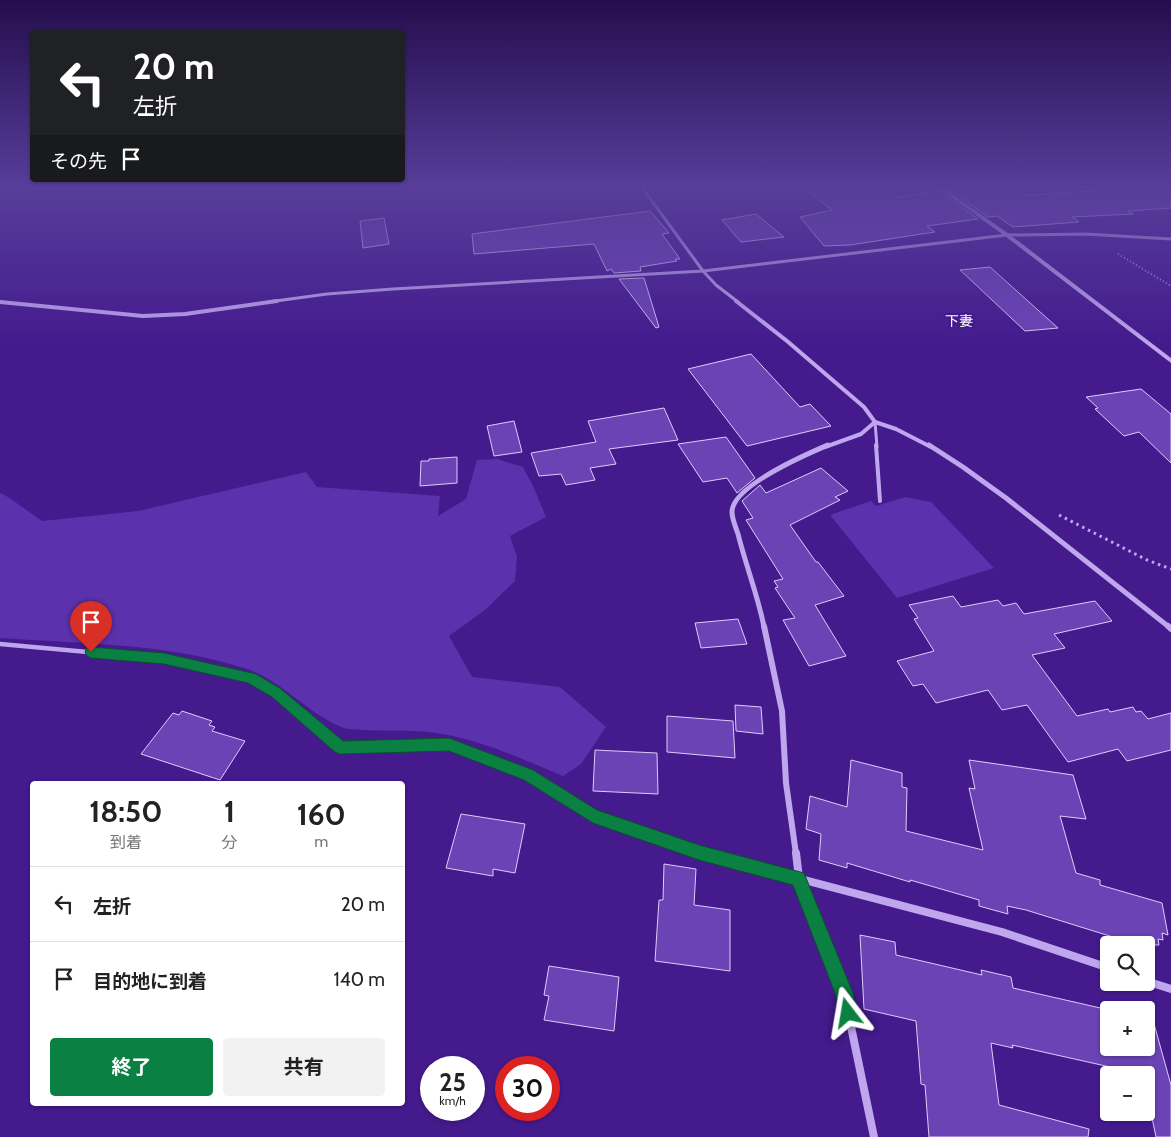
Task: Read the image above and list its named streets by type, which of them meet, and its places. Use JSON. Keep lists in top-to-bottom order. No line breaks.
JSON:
{"districts":["下妻"],"page":{"turn":["20 m","左折"],"then":"その先","eta":["18:50","到着","1","分","160","m"],"list":[{"name":"左折","value":"20 m"},{"name":"目的地に到着","value":"140 m"}],"map_buttons":["+","−"],"buttons":["終了","共有"],"speed":"25 km/h","limit":"30"}}
